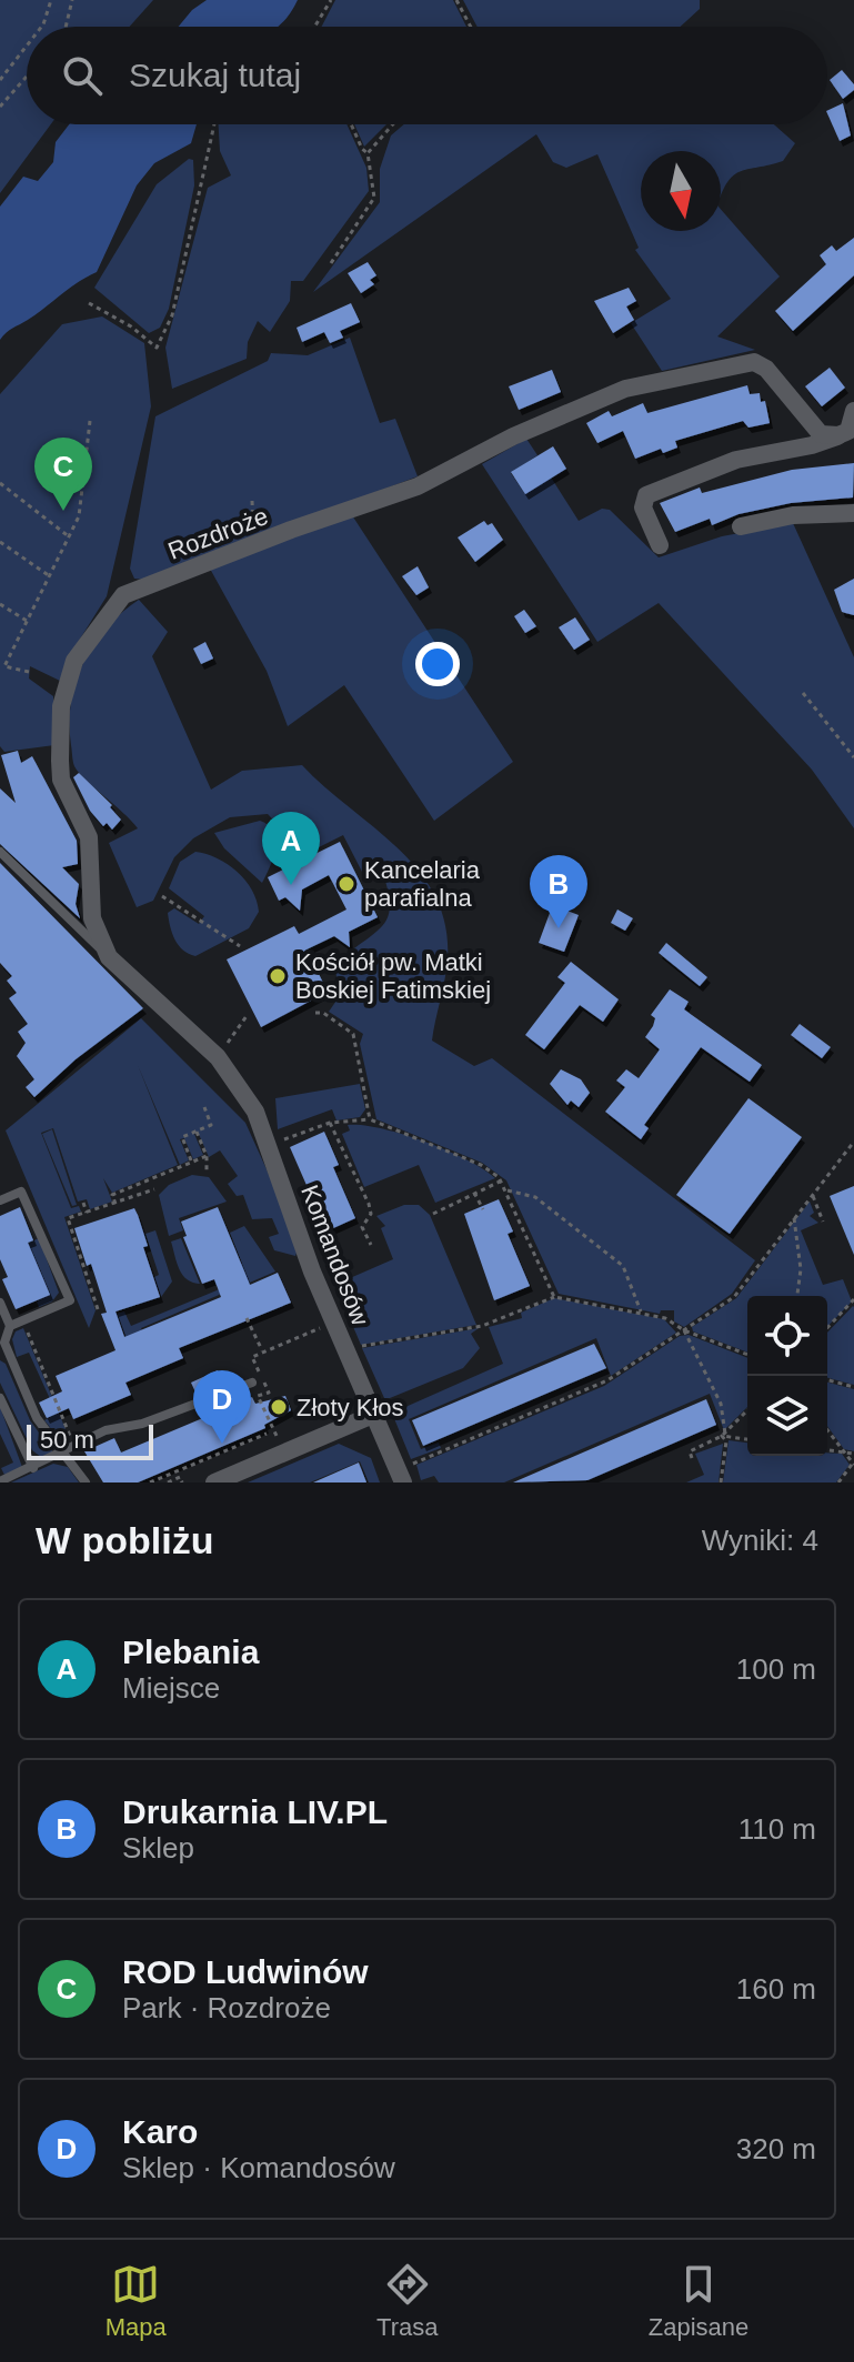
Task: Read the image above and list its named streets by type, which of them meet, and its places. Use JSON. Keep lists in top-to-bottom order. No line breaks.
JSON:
{"streets":{"street":["Rozdroże","Komandosów"]},"crossings":[["Rozdroże","Komandosów"]],"places":["Kancelaria parafialna","Kościół pw. Matki Boskiej Fatimskiej","Złoty Kłos"],"scale_bar":"50 m","north":"bottom","page":{"search":"Szukaj tutaj","pins":["C","A","B","D"],"scale":"50 m","heading":["W pobliżu","Wyniki: 4"],"list":[{"mark":"A","name":"Plebania","note":"Miejsce","value":"100 m"},{"mark":"B","name":"Drukarnia LIV.PL","note":"Sklep","value":"110 m"},{"mark":"C","name":"ROD Ludwinów","note":"Park · Rozdroże","value":"160 m"},{"mark":"D","name":"Karo","note":"Sklep · Komandosów","value":"320 m"}],"nav":["Mapa","Trasa","Zapisane"]}}
